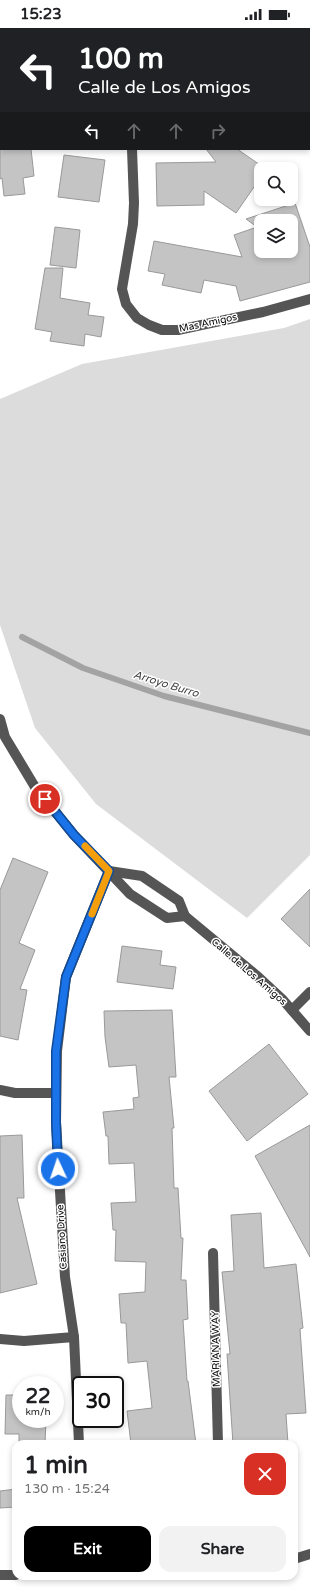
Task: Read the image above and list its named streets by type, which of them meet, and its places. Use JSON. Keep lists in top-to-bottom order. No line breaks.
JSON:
{"streets":{"street":["Mas Amigos","Calle de Los Amigos","Casiano Drive","MARIANA WAY"]},"crossings":[["Calle de Los Amigos","Casiano Drive"]],"water":["Arroyo Burro"],"page":{"status":"15:23","turn":["100 m","Calle de Los Amigos"],"speed":"22 km/h","limit":"30","heading":["1 min","130 m · 15:24"],"buttons":["Exit","Share"]}}
